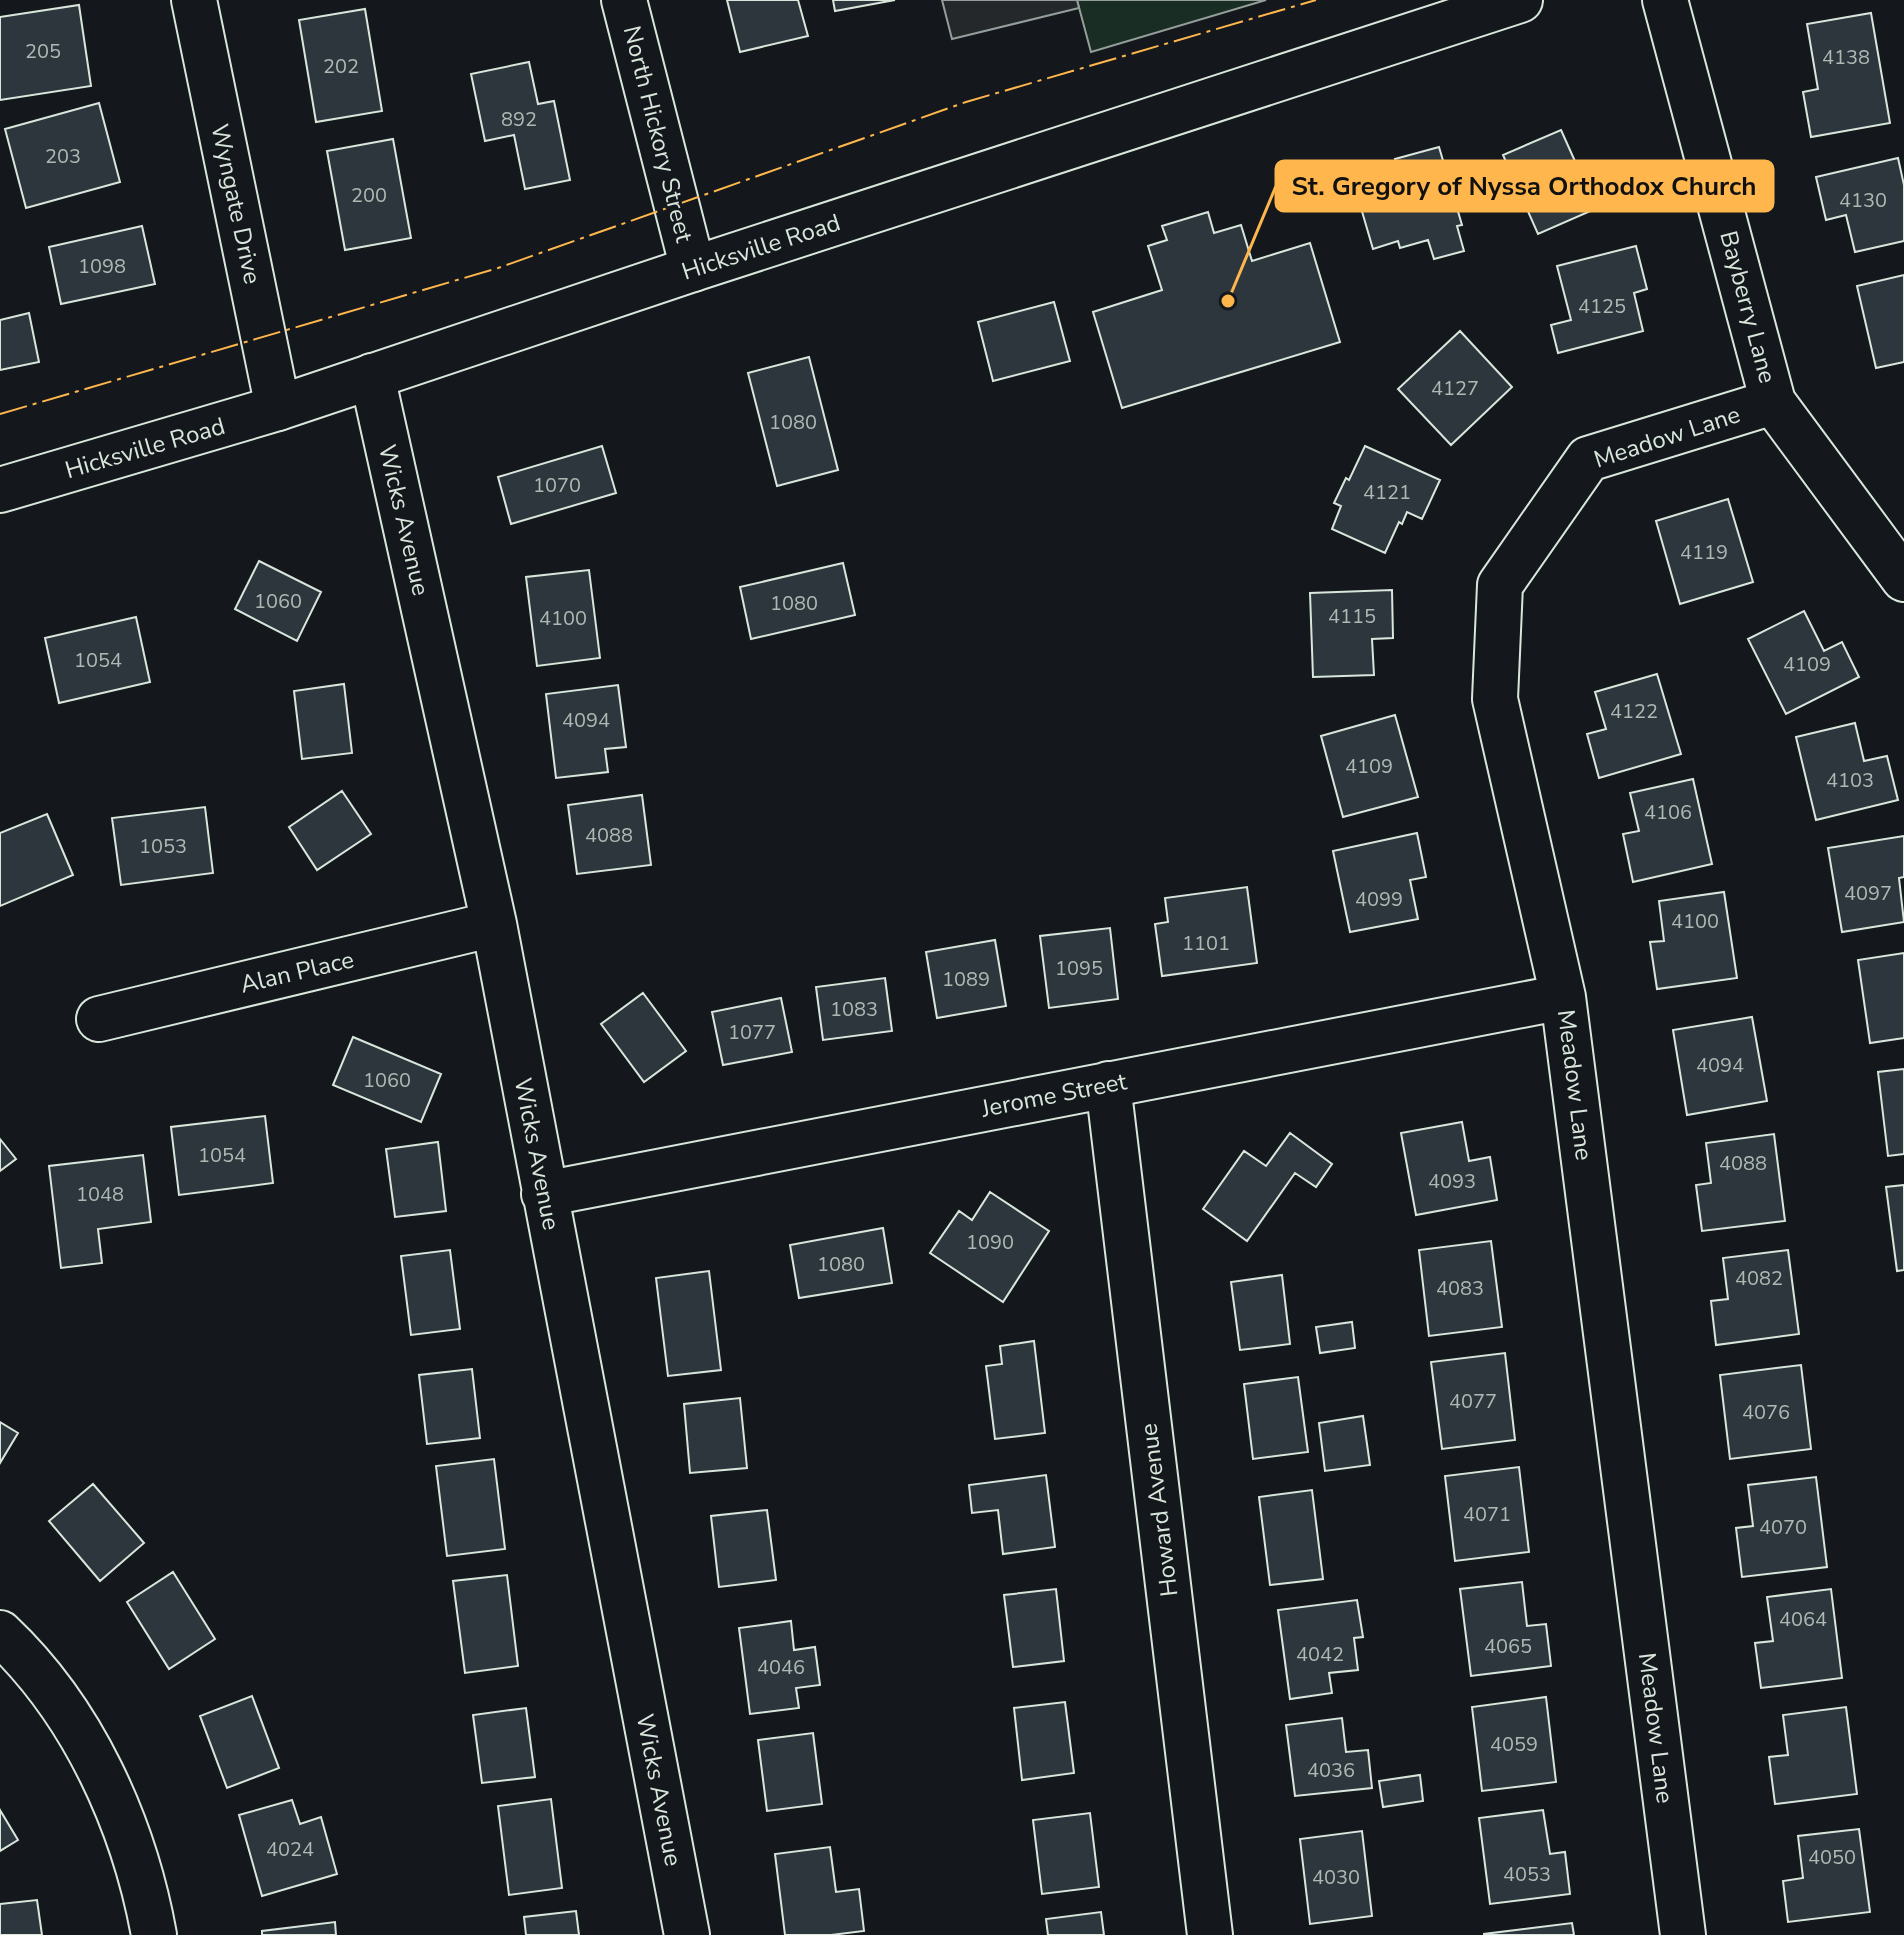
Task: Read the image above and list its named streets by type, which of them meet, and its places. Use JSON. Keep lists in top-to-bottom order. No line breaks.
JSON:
{"streets":{"street":["North Hickory Street","Wyngate Drive","Hicksville Road","Bayberry Lane","Meadow Lane","Wicks Avenue","Alan Place","Jerome Street","Howard Avenue"]},"crossings":[["North Hickory Street","Hicksville Road"],["Wyngate Drive","Hicksville Road"],["Hicksville Road","Wicks Avenue"],["Bayberry Lane","Meadow Lane"],["Meadow Lane","Jerome Street"],["Wicks Avenue","Alan Place"],["Wicks Avenue","Jerome Street"],["Jerome Street","Howard Avenue"]],"places":["St. Gregory of Nyssa Orthodox Church"],"house_numbers":["205","4138","202","892","203","200","4130","1098","4125","4127","1080","1070","4121","4119","1060","1080","4115","4100","1054","4109","4122","4094","4109","4103","4106","4088","1053","4097","4099","4100","1101","1095","1089","1083","1077","4094","1060","1054","4088","4093","1048","1090","1080","4082","4083","4077","4076","4071","4070","4064","4065","4042","4046","4059","4036","4024","4050","4053","4030"]}
